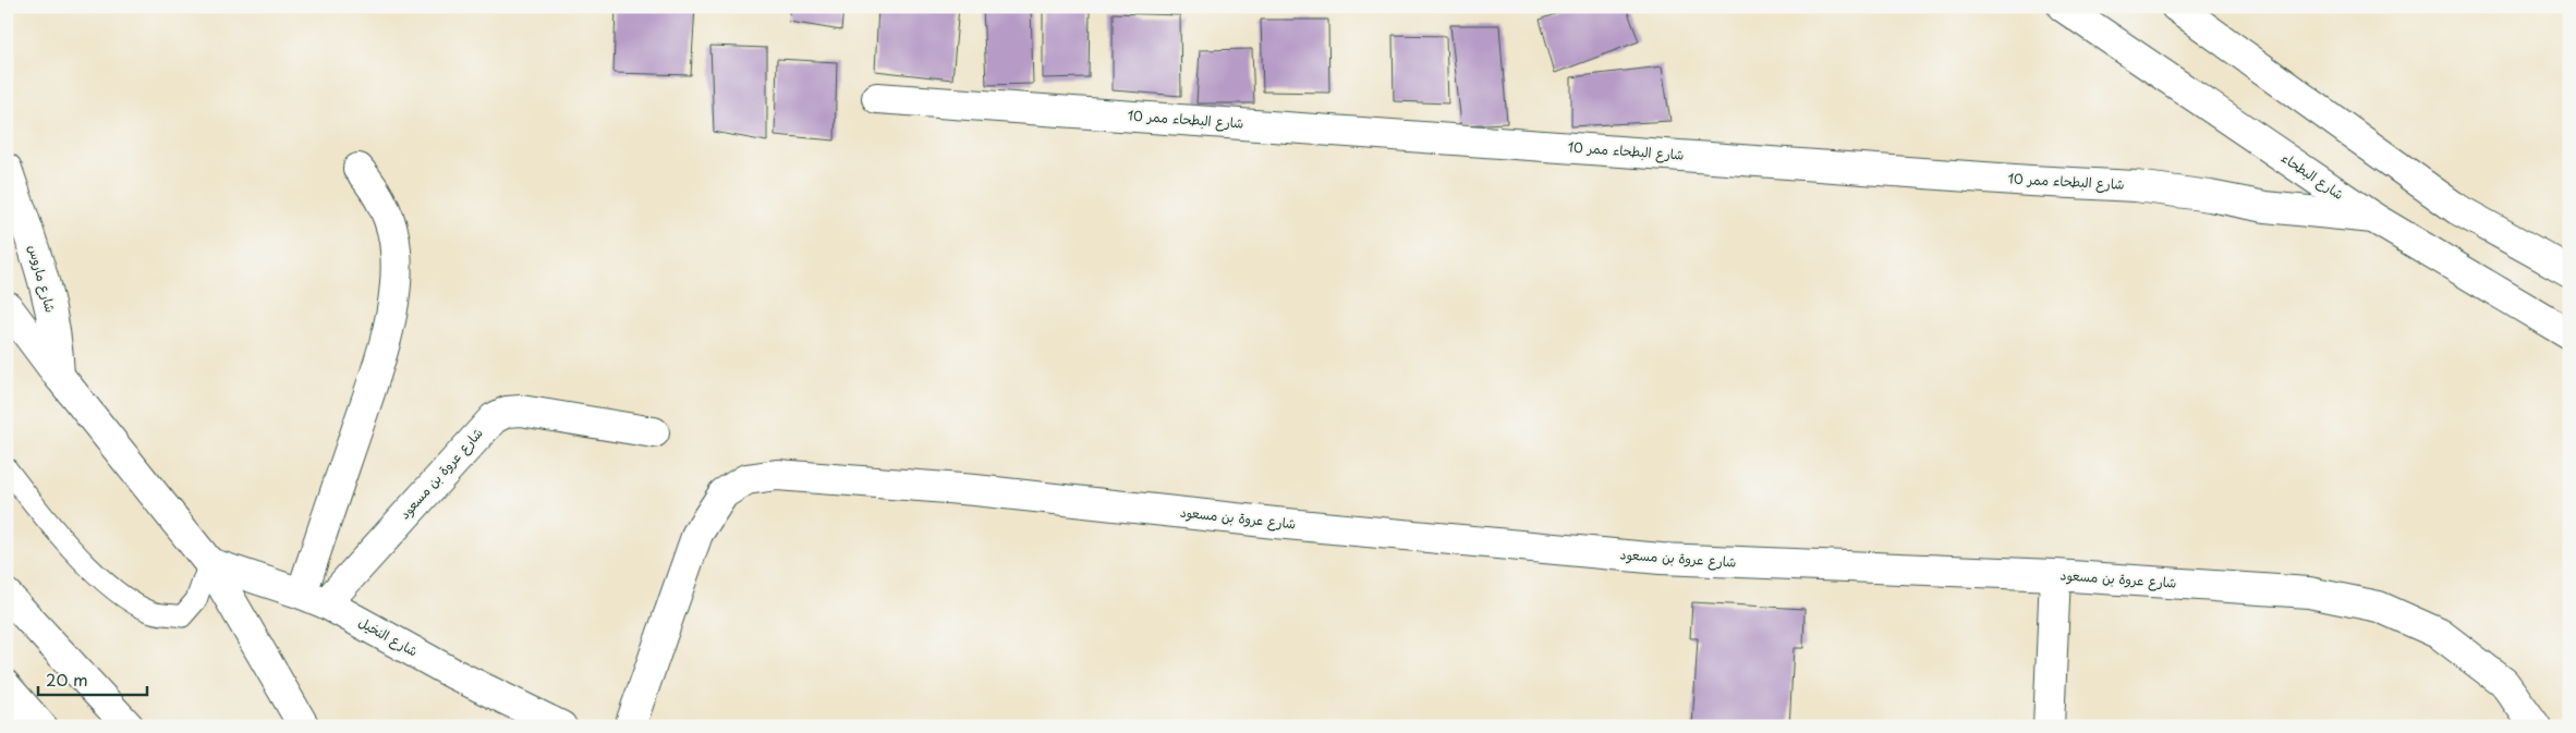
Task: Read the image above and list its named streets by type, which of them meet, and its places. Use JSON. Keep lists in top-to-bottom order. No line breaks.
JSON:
{"streets":{"main road":["شارع البطحاء ممر 10","شارع البطحاء","شارع ماروس","شارع عروة بن مسعود","شارع النخيل"]},"crossings":[["شارع البطحاء ممر 10","شارع البطحاء"],["شارع عروة بن مسعود","شارع النخيل"]],"scale_bar":"20 m"}
